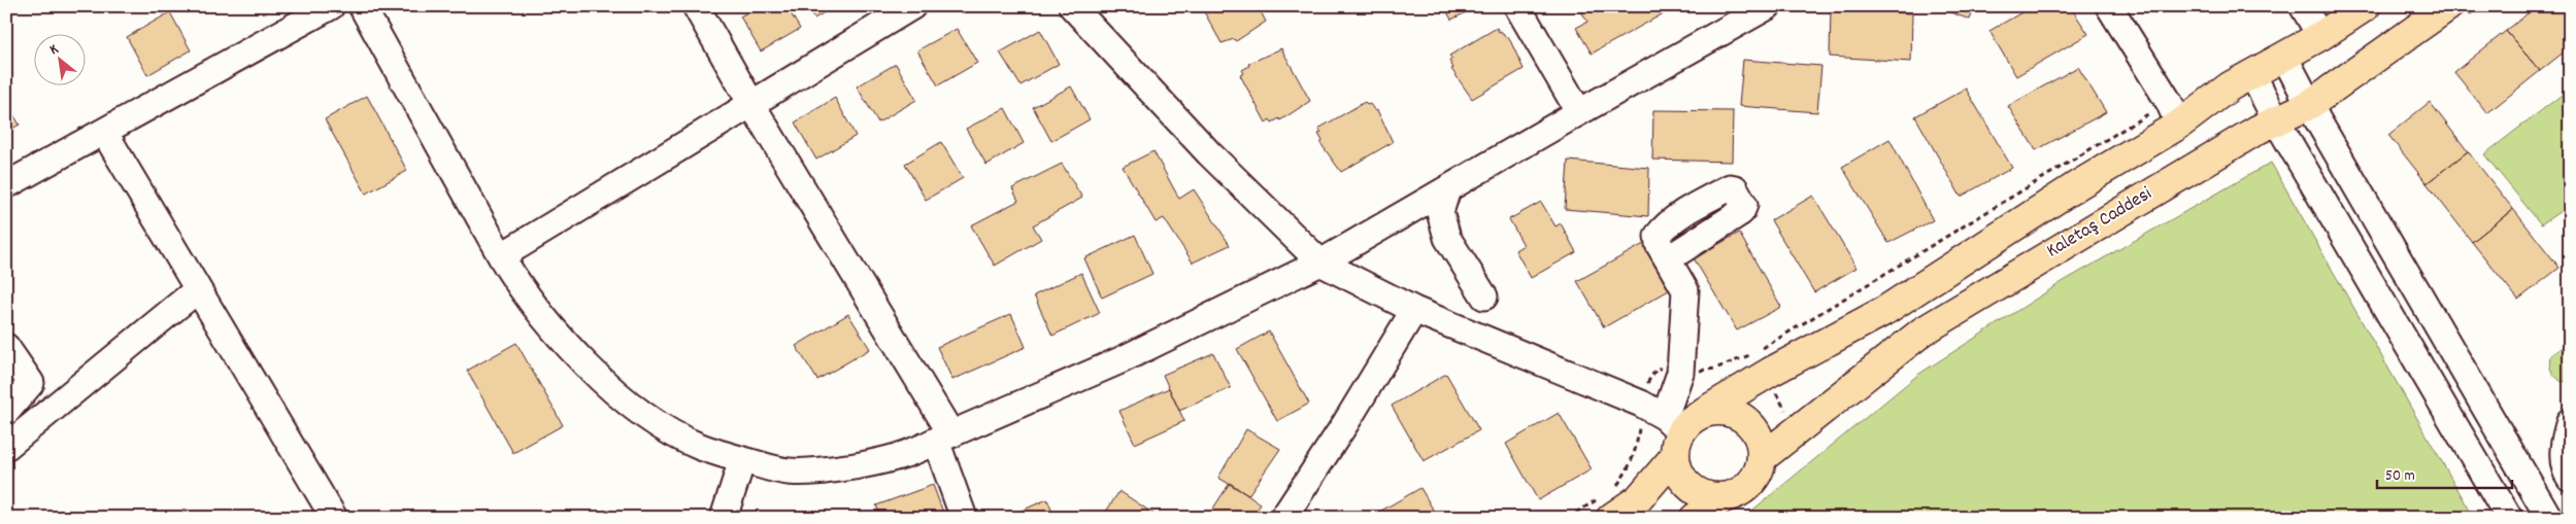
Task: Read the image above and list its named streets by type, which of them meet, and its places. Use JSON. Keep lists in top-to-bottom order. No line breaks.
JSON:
{"streets":{"main road":["Kaletaş Caddesi"]},"scale_bar":"50 m","north":"top left"}
